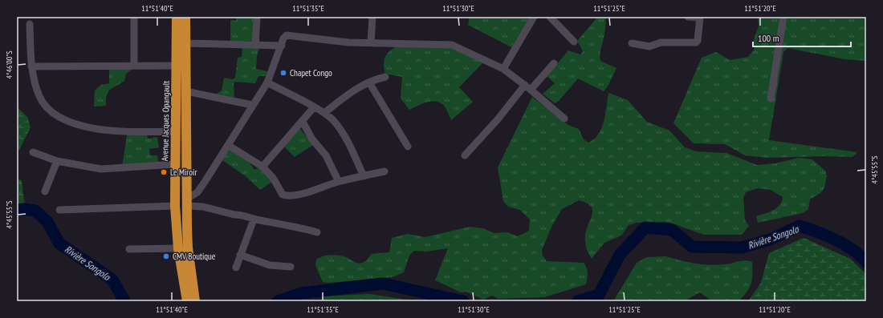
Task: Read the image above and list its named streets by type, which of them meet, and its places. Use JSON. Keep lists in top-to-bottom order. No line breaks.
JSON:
{"streets":{"highway":["Avenue Jacques Opangault"]},"water":["Rivière Songolo"],"places":["Chapet Congo","Le Miroir","CMV Boutique"],"scale_bar":"100 m","coordinates":["11°51'40\"E","11°51'35\"E","11°51'30\"E","11°51'25\"E","11°51'20\"E","4°46'00\"S","4°45'55\"S"]}
